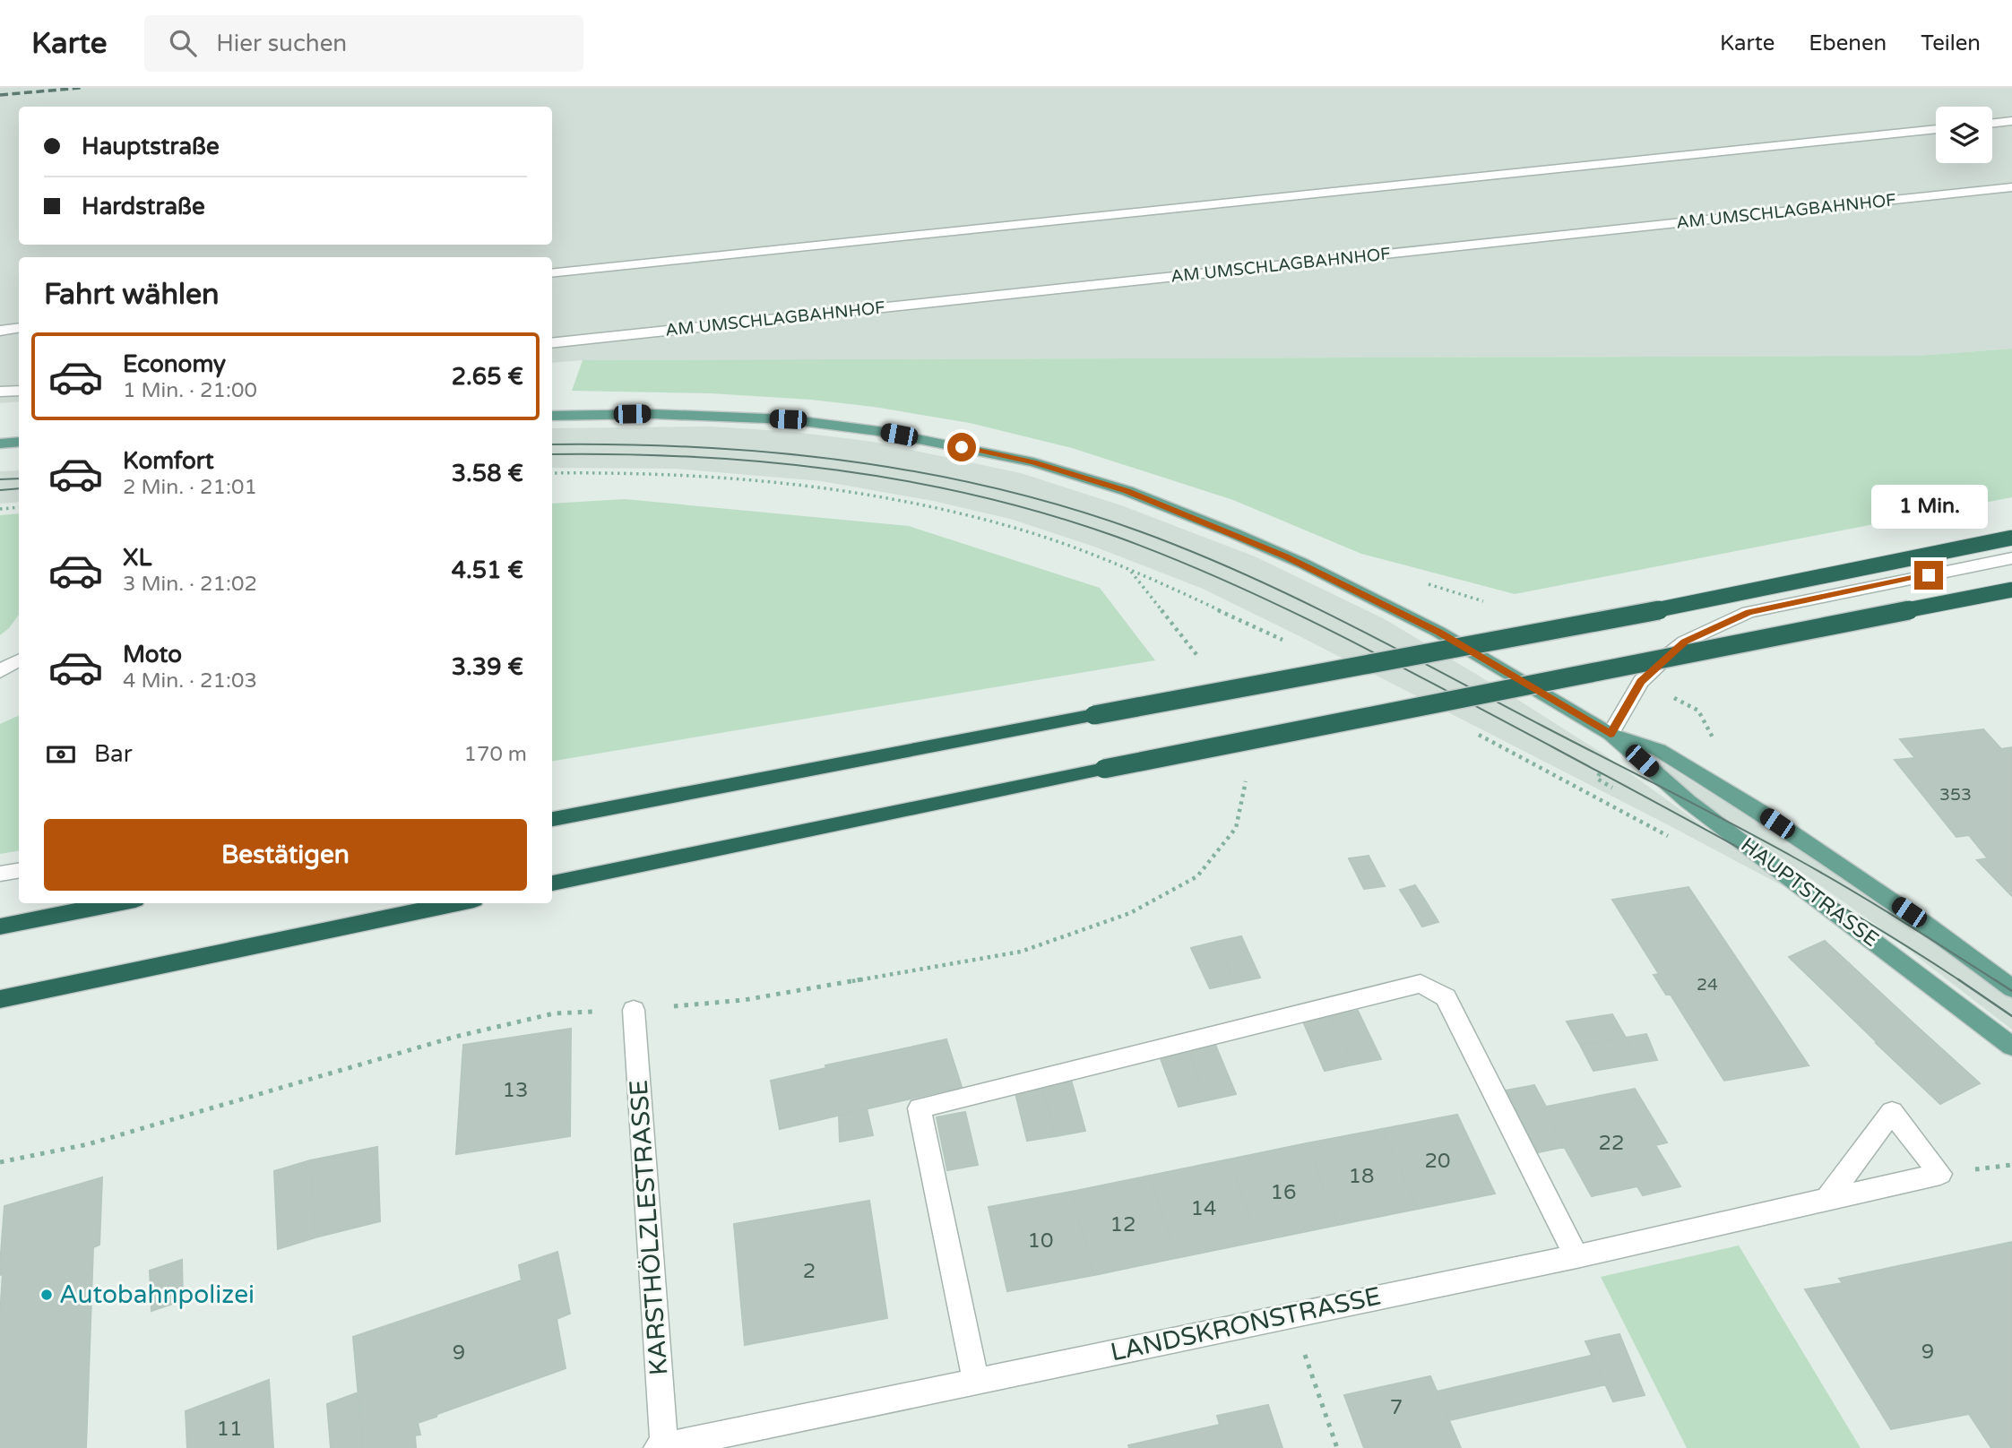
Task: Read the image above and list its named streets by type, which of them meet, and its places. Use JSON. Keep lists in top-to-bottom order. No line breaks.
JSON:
{"streets":{"main road":["HAUPTSTRASSE"],"street":["AM UMSCHLAGBAHNHOF","KARSTHÖLZLESTRASSE","LANDSKRONSTRASSE"]},"crossings":[["KARSTHÖLZLESTRASSE","LANDSKRONSTRASSE"]],"places":["Autobahnpolizei"],"house_numbers":["353","24","13","22","20","18","16","14","12","10","2","9","9","7","11"],"page":{"header":"Karte","search":"Hier suchen","nav":["Karte","Ebenen","Teilen"],"banner":["Hauptstraße","Hardstraße"],"heading":"Fahrt wählen","list":[{"name":"Economy","note":"1 Min. · 21:00","value":"2.65 €"},{"name":"Komfort","note":"2 Min. · 21:01","value":"3.58 €"},{"name":"XL","note":"3 Min. · 21:02","value":"4.51 €"},{"name":"Moto","note":"4 Min. · 21:03","value":"3.39 €"}],"bubble":"1 Min.","pay":["Bar","170 m"],"buttons":"Bestätigen"}}
